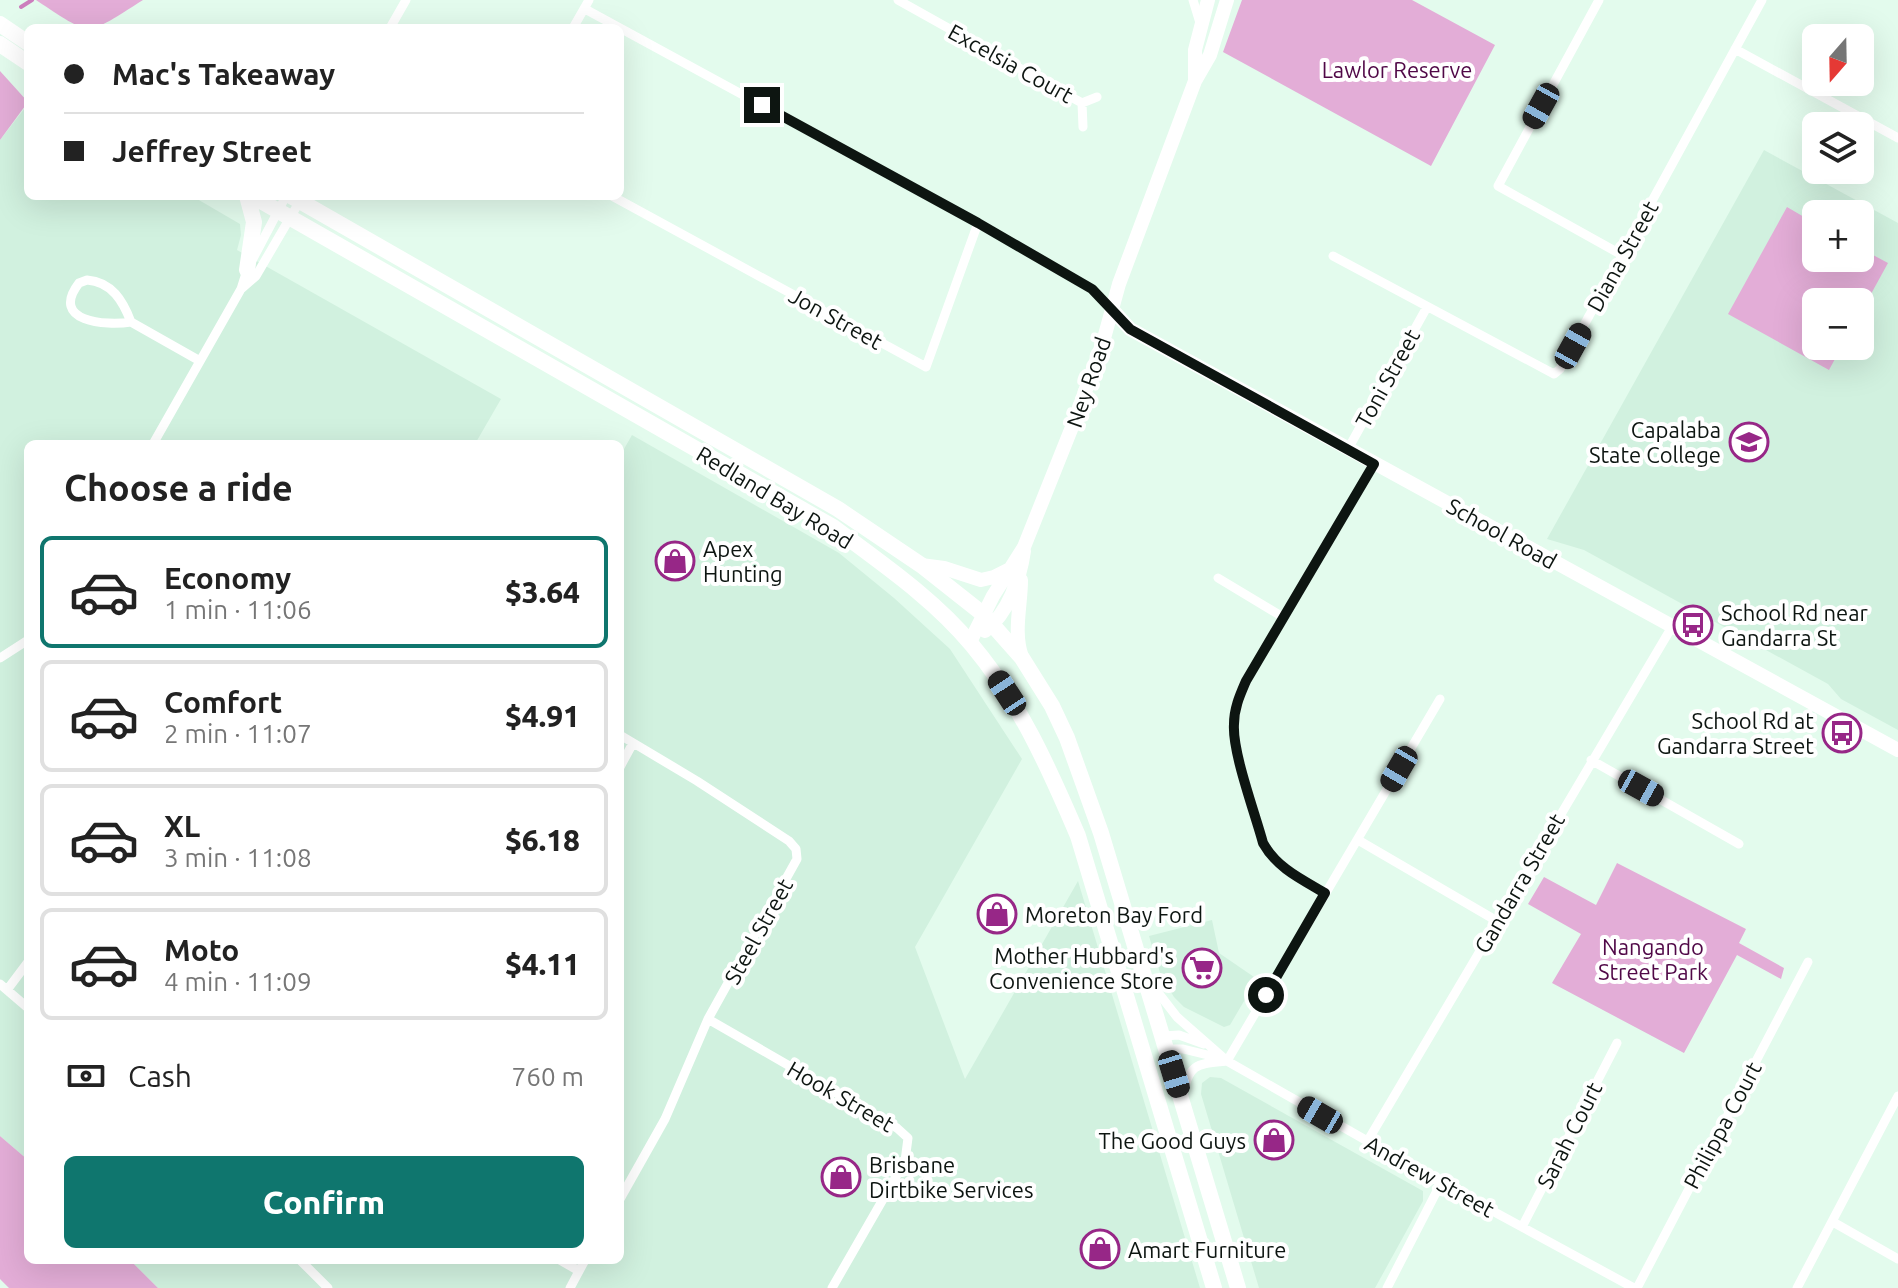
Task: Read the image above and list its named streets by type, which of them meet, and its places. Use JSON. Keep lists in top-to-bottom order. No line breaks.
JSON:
{"streets":{"main road":["Ney Road","Redland Bay Road","School Road"],"street":["Excelsia Court","Diana Street","Jon Street","Toni Street","Gandarra Street","Steel Street","Hook Street","Philippa Court","Sarah Court","Andrew Street"]},"crossings":[["Diana Street","Toni Street"],["Toni Street","School Road"],["Ney Road","Redland Bay Road"],["Ney Road","School Road"],["Redland Bay Road","Andrew Street"],["School Road","Gandarra Street"],["Gandarra Street","Andrew Street"],["Steel Street","Hook Street"],["Philippa Court","Andrew Street"],["Sarah Court","Andrew Street"]],"parks":["Lawlor Reserve","Nangando Street Park"],"places":{"school or university":["Capalaba State College"],"shop":["Apex Hunting","Moreton Bay Ford","The Good Guys","Brisbane Dirtbike Services","Amart Furniture"],"bus stop":["School Rd near Gandarra St","School Rd at Gandarra Street"],"supermarket":["Mother Hubbard's Convenience Store"]},"north":"bottom","page":{"map_buttons":["+","−"],"banner":["Mac's Takeaway","Jeffrey Street"],"heading":"Choose a ride","list":[{"name":"Economy","note":"1 min · 11:06","value":"$3.64"},{"name":"Comfort","note":"2 min · 11:07","value":"$4.91"},{"name":"XL","note":"3 min · 11:08","value":"$6.18"},{"name":"Moto","note":"4 min · 11:09","value":"$4.11"}],"pay":["Cash","760 m"],"buttons":"Confirm"}}
